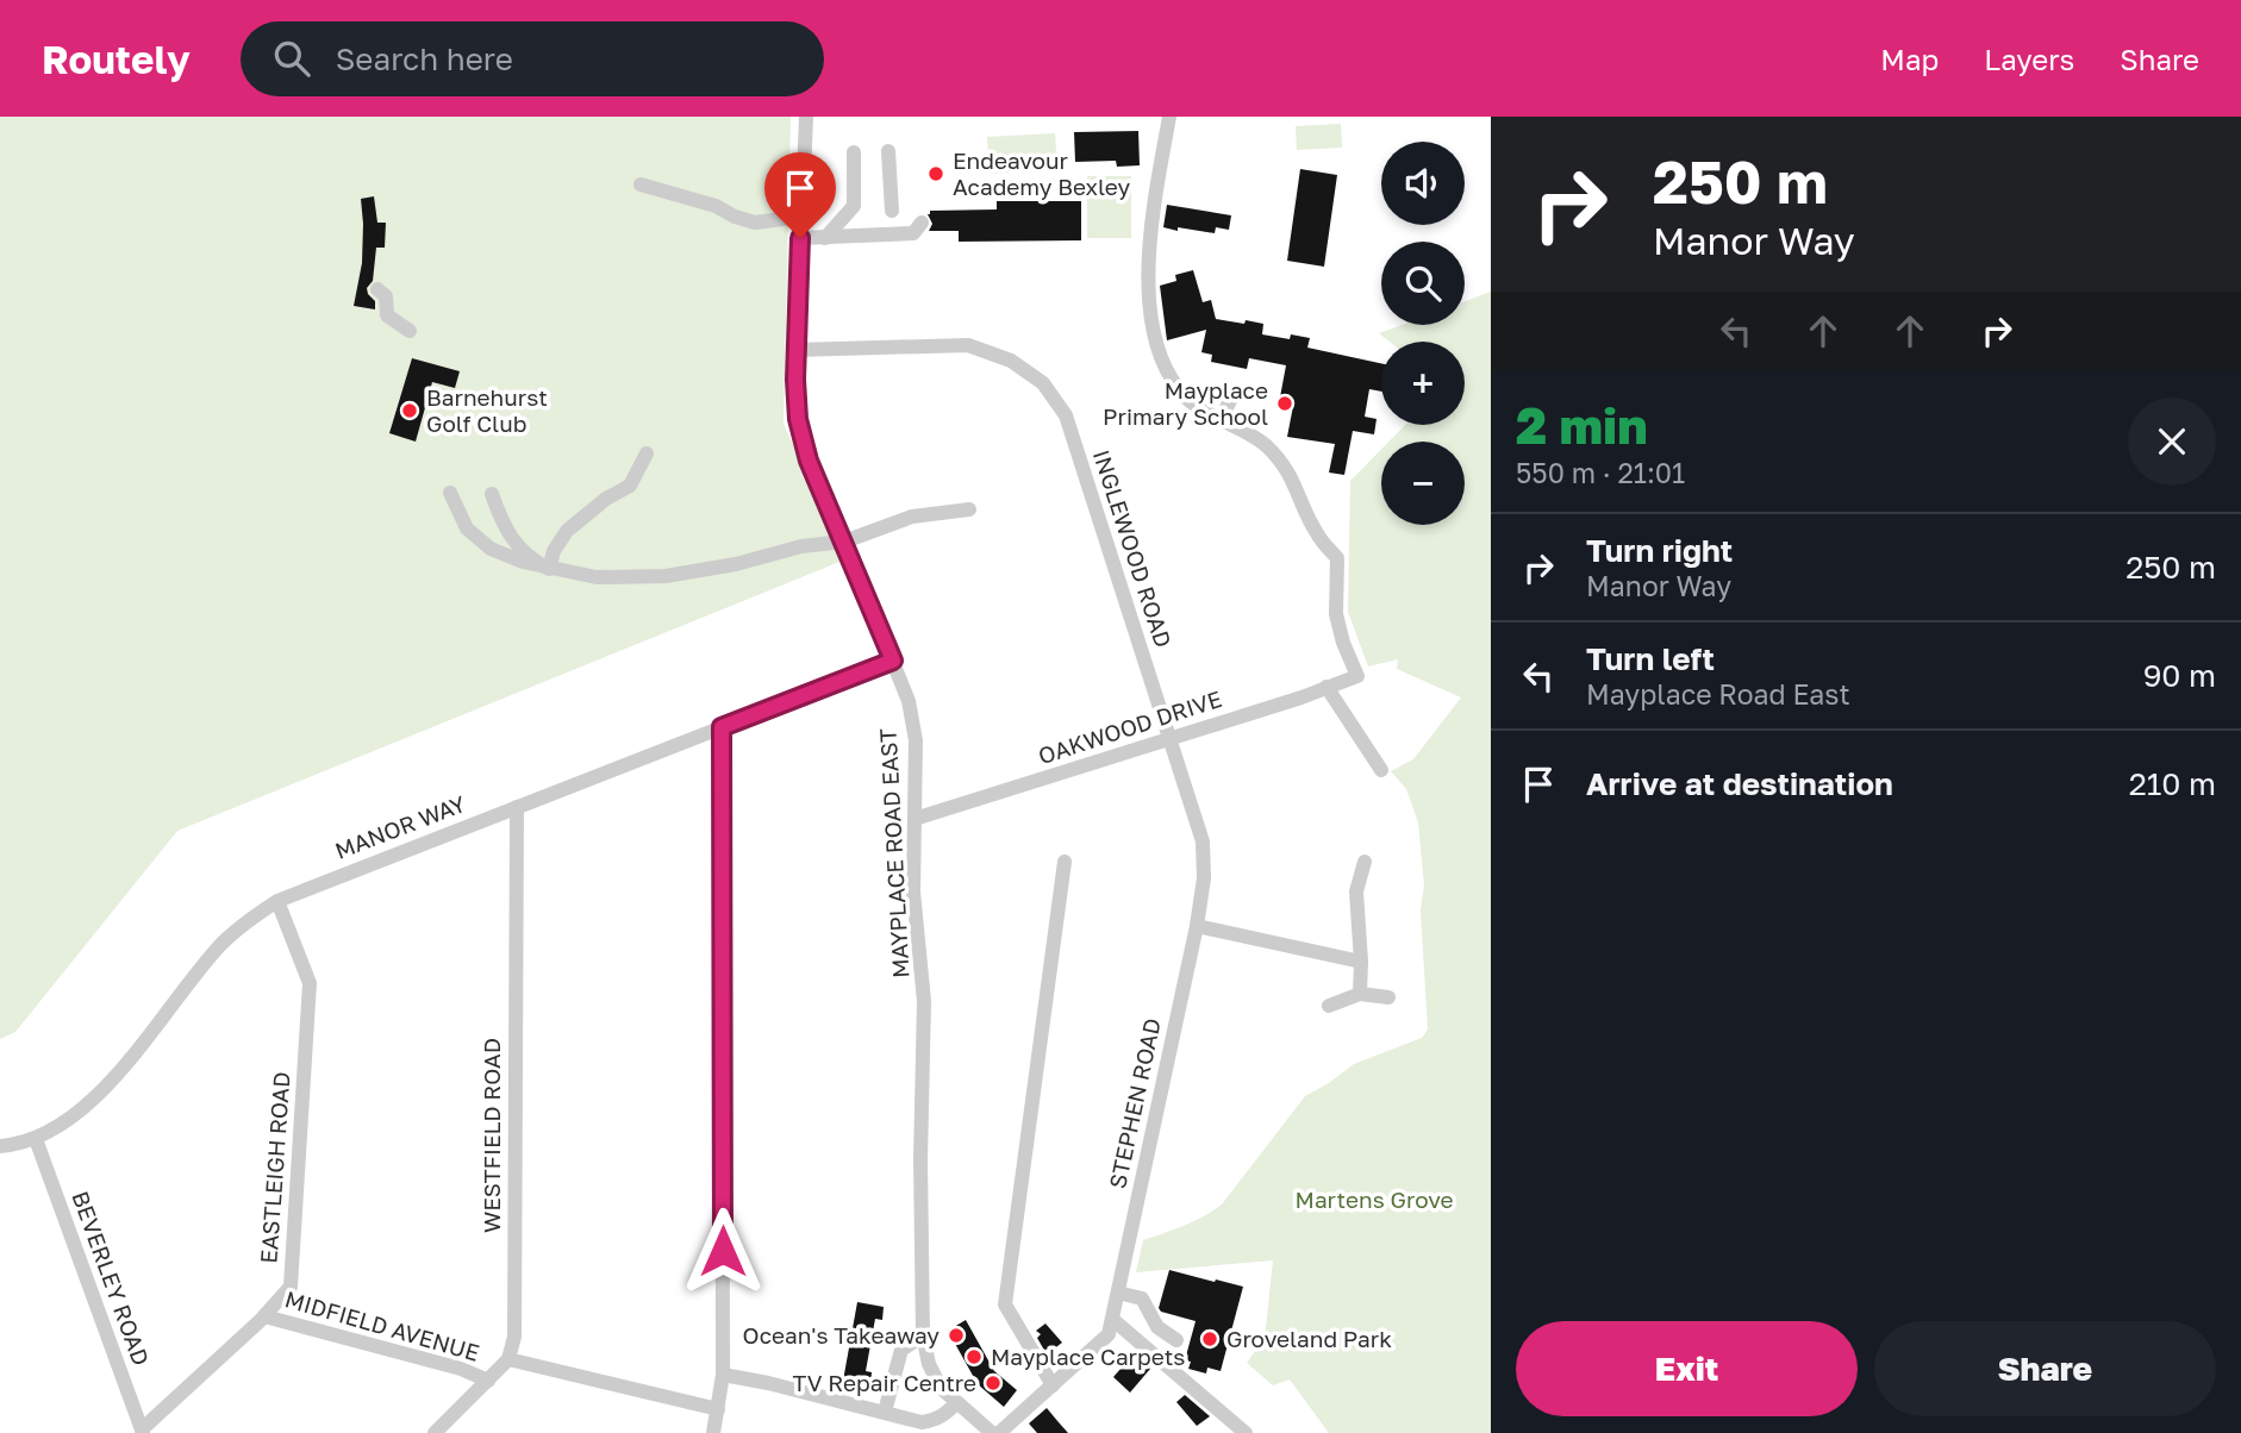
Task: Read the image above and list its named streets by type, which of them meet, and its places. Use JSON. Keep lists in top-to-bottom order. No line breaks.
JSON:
{"streets":{"street":["INGLEWOOD ROAD","OAKWOOD DRIVE","MANOR WAY","MAYPLACE ROAD EAST","STEPHEN ROAD","WESTFIELD ROAD","EASTLEIGH ROAD","BEVERLEY ROAD","MIDFIELD AVENUE"]},"crossings":[["INGLEWOOD ROAD","OAKWOOD DRIVE"],["INGLEWOOD ROAD","MAYPLACE ROAD EAST"],["INGLEWOOD ROAD","STEPHEN ROAD"],["OAKWOOD DRIVE","MAYPLACE ROAD EAST"],["OAKWOOD DRIVE","STEPHEN ROAD"],["MANOR WAY","MAYPLACE ROAD EAST"],["MANOR WAY","WESTFIELD ROAD"],["MANOR WAY","EASTLEIGH ROAD"],["MANOR WAY","BEVERLEY ROAD"],["WESTFIELD ROAD","MIDFIELD AVENUE"],["EASTLEIGH ROAD","BEVERLEY ROAD"],["EASTLEIGH ROAD","MIDFIELD AVENUE"]],"parks":["Martens Grove"],"places":["Endeavour Academy Bexley","Mayplace Primary School","Barnehurst Golf Club","Ocean's Takeaway","Groveland Park","Mayplace Carpets","TV Repair Centre"],"page":{"header":"Routely","search":"Search here","nav":["Map","Layers","Share"],"turn":["250 m","Manor Way"],"map_buttons":["+","−"],"heading":["2 min","550 m · 21:01"],"list":[{"name":"Turn right","note":"Manor Way","value":"250 m"},{"name":"Turn left","note":"Mayplace Road East","value":"90 m"},{"name":"Arrive at destination","value":"210 m"}],"buttons":["Exit","Share"]}}
